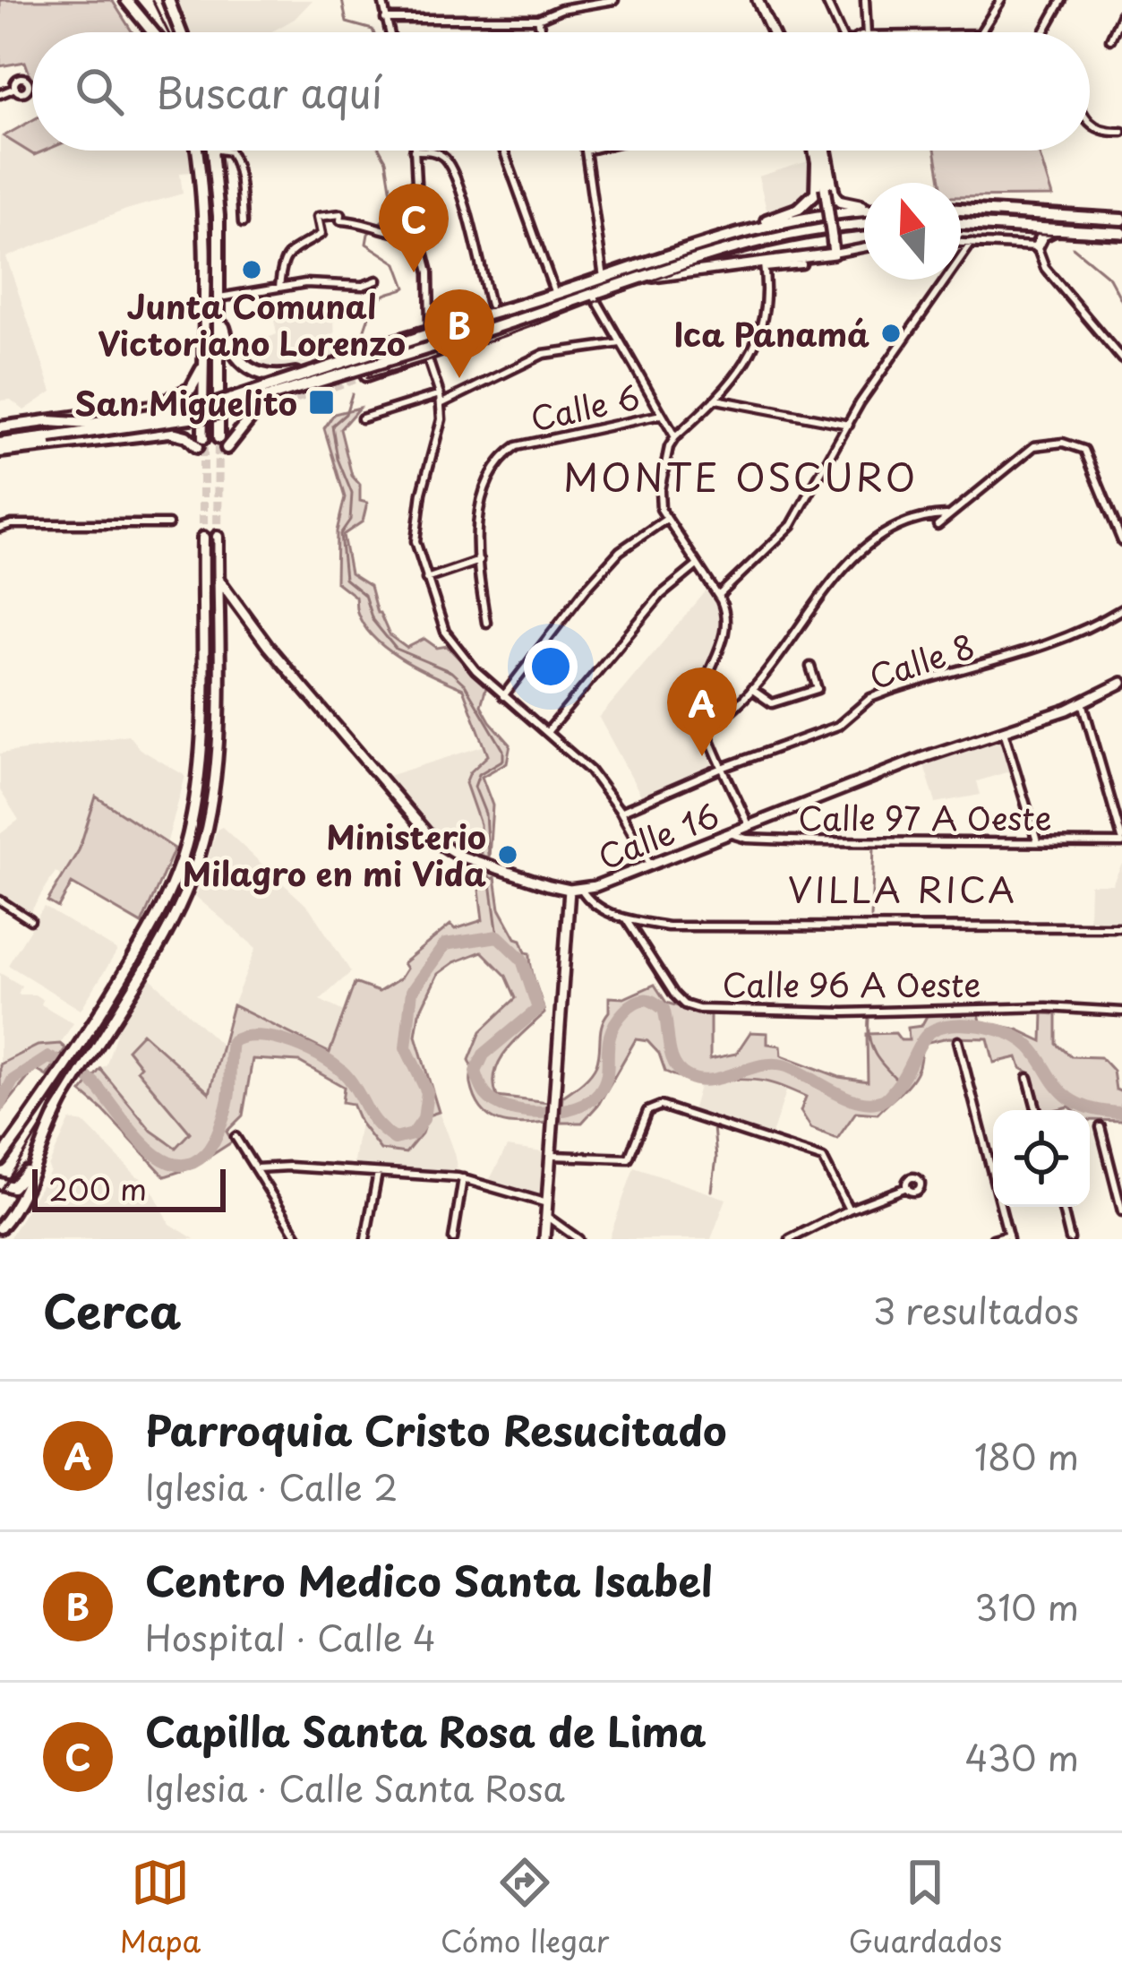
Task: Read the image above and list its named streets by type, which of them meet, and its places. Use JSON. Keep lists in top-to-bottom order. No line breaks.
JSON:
{"streets":{"main road":["Calle 16"],"street":["Calle 6","Calle 8","Calle 97 A Oeste","Calle 96 A Oeste"]},"crossings":[["Calle 97 A Oeste","Calle 16"]],"districts":["MONTE OSCURO","VILLA RICA"],"places":{"other":["Junta Comunal Victoriano Lorenzo","Ica Panamá","Ministerio Milagro en mi Vida"],"transit":["San Miguelito"]},"scale_bar":"200 m","north":"top","page":{"search":"Buscar aquí","pins":["C","B","A"],"scale":"200 m","heading":["Cerca","3 resultados"],"list":[{"mark":"A","name":"Parroquia Cristo Resucitado","note":"Iglesia · Calle 2","value":"180 m"},{"mark":"B","name":"Centro Medico Santa Isabel","note":"Hospital · Calle 4","value":"310 m"},{"mark":"C","name":"Capilla Santa Rosa de Lima","note":"Iglesia · Calle Santa Rosa","value":"430 m"}],"nav":["Mapa","Cómo llegar","Guardados"]}}
